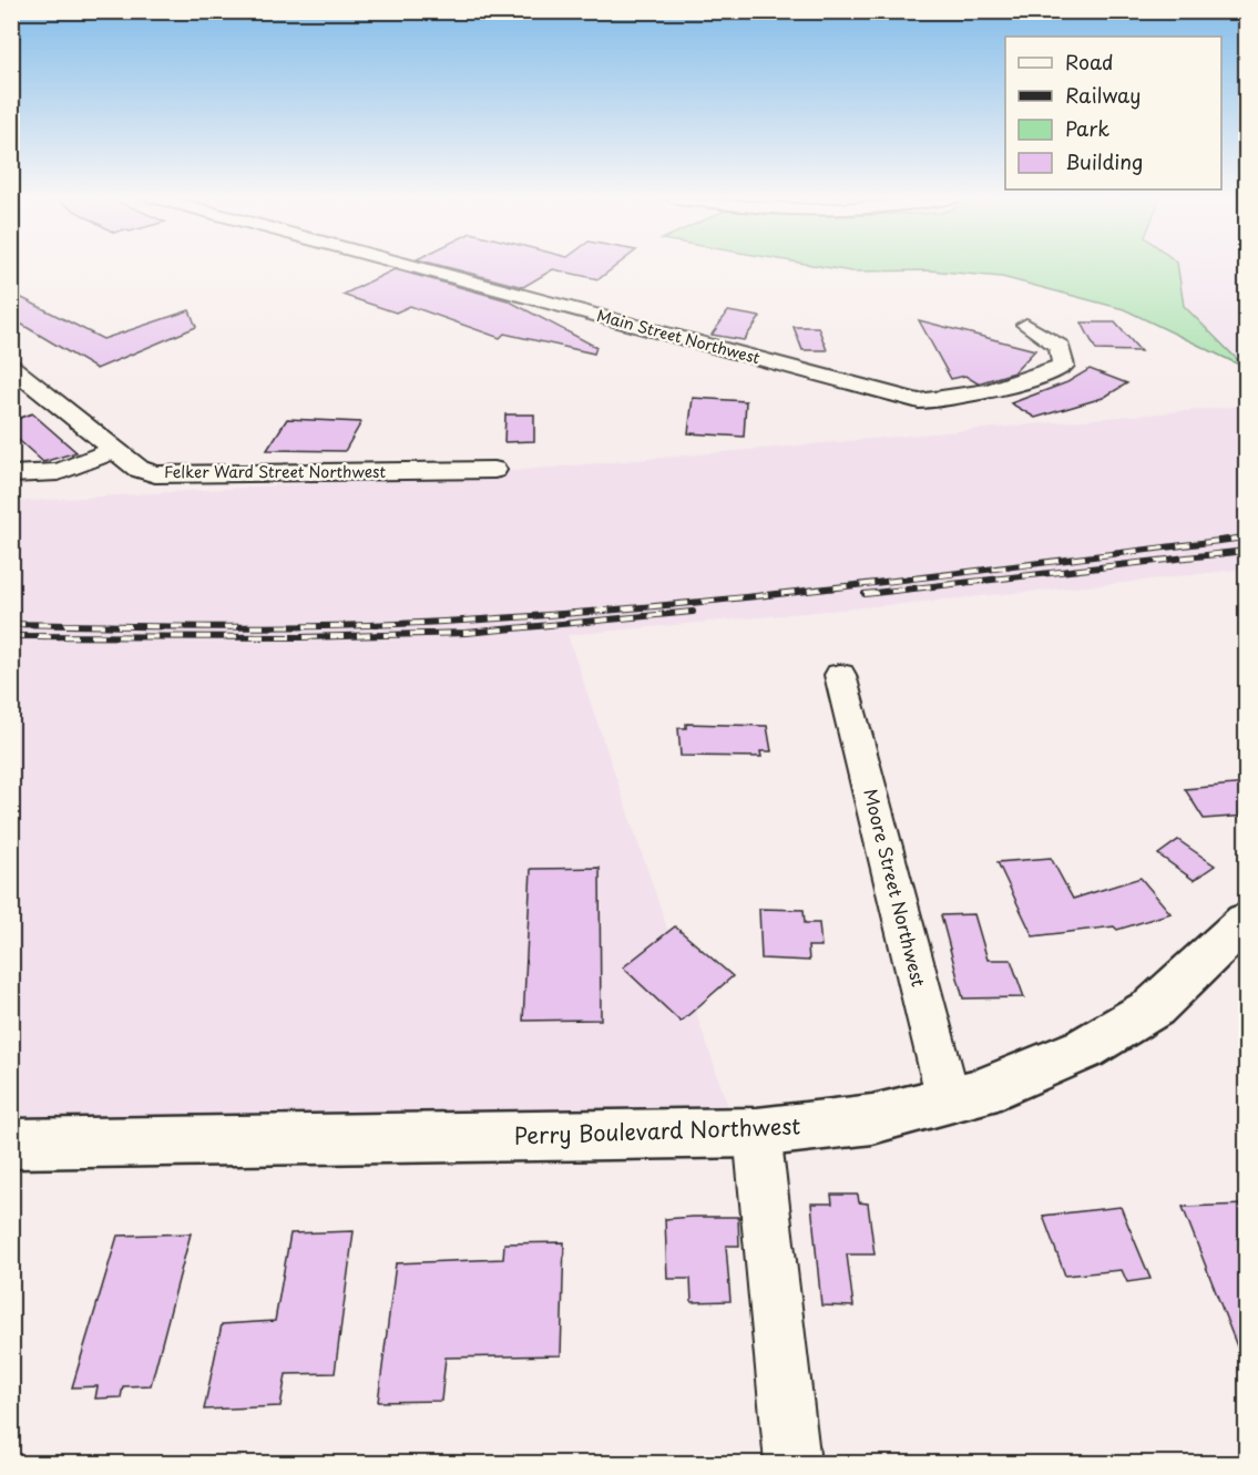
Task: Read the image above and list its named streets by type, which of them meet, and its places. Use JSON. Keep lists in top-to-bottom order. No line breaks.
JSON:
{"streets":{"street":["Main Street Northwest","Felker Ward Street Northwest","Moore Street Northwest","Perry Boulevard Northwest"]},"crossings":[["Moore Street Northwest","Perry Boulevard Northwest"]],"legend":["Road","Railway","Park","Building"]}
